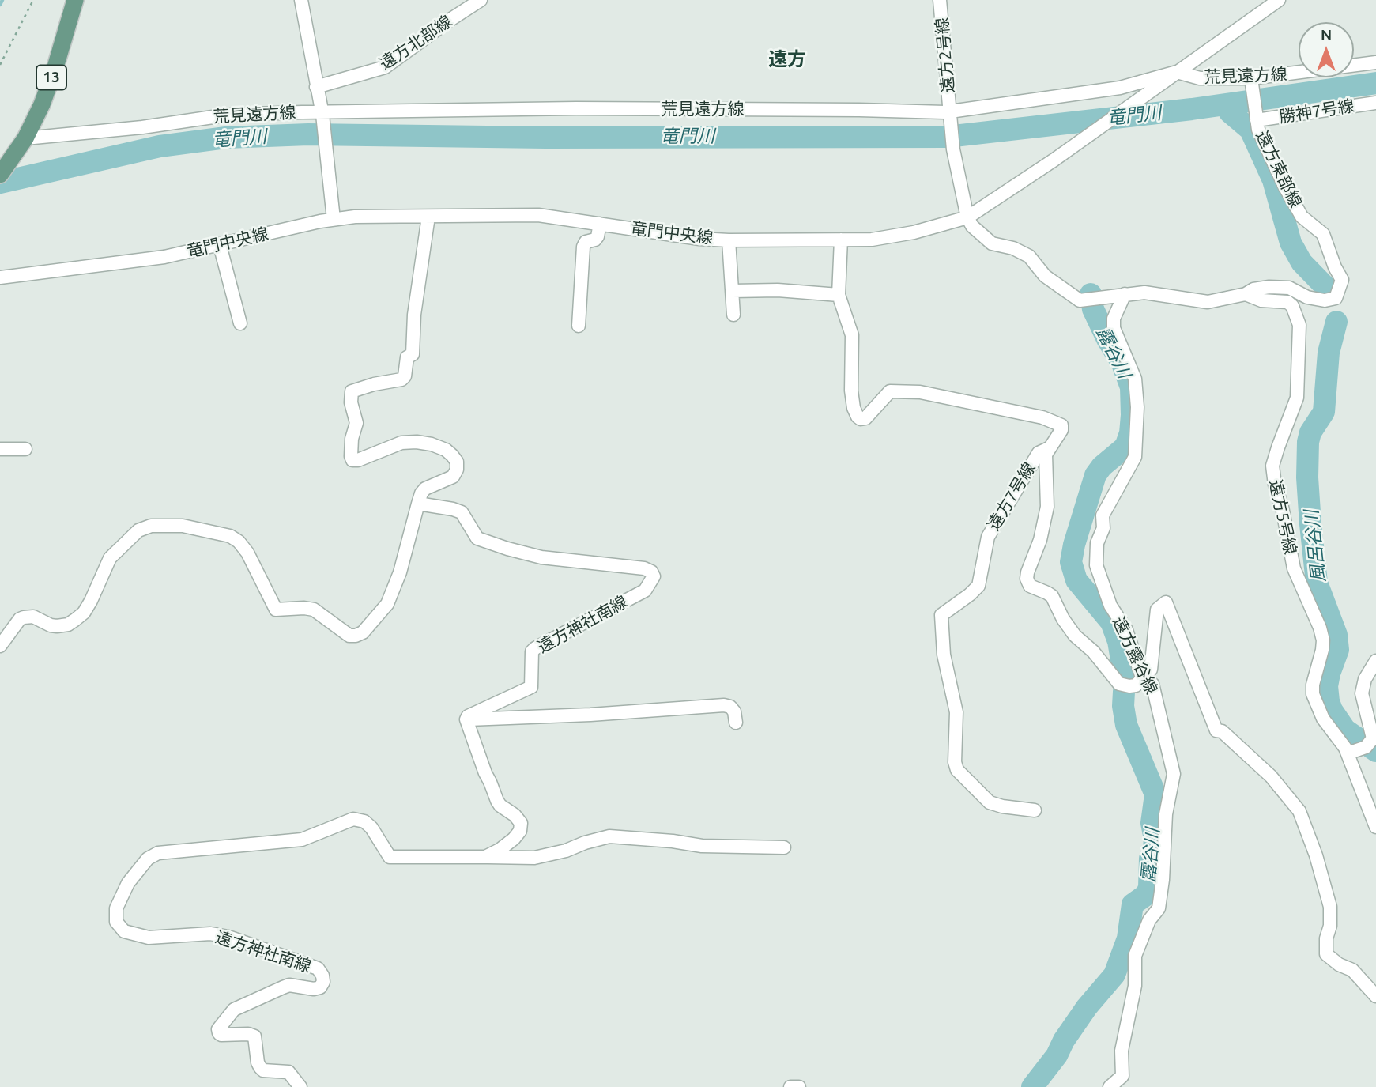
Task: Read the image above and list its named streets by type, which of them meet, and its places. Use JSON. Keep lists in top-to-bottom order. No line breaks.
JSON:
{"streets":{"main road":["13"],"street":["遠方北部線","遠方2号線","荒見遠方線","勝神7号線","遠方東部線","竜門中央線","遠方7号線","遠方5号線","遠方神社南線","遠方露谷線"]},"crossings":[["遠方2号線","荒見遠方線"],["遠方2号線","遠方東部線"],["遠方2号線","竜門中央線"],["荒見遠方線","13"],["荒見遠方線","竜門中央線"],["勝神7号線","遠方東部線"],["遠方東部線","竜門中央線"],["遠方東部線","遠方5号線"],["遠方東部線","遠方露谷線"],["竜門中央線","遠方7号線"]],"districts":["遠方"],"water":["竜門川","露谷川","風呂谷川"],"north":"top"}
